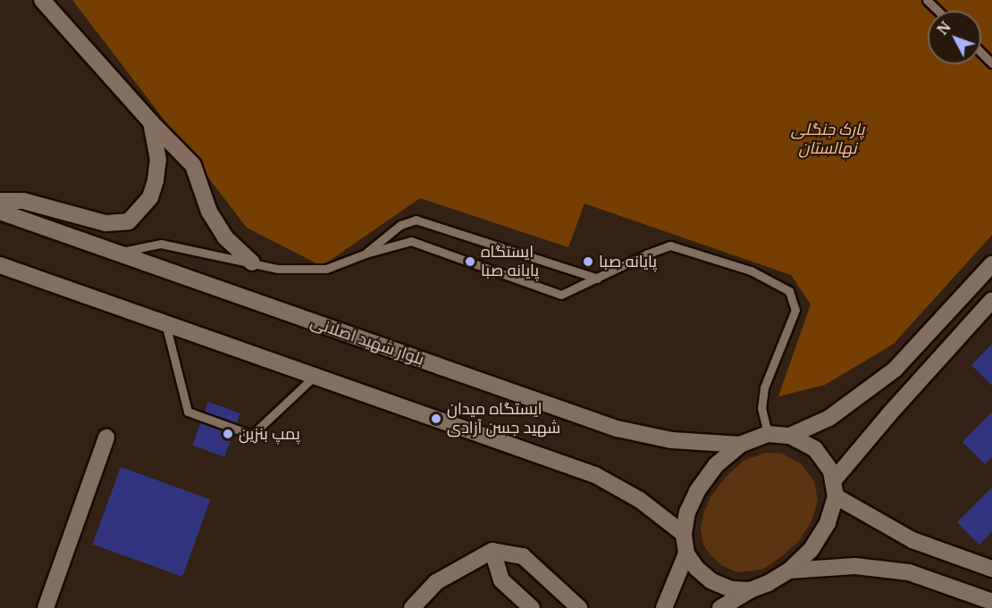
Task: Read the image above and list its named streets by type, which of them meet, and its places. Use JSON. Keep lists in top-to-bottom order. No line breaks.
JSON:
{"streets":{"street":["بلوار شهید اصلانی"]},"parks":["پارک جنگلی نهالستان"],"places":["ایستگاه پایانه صبا","پایانه صبا","ایستگاه میدان شهید جسن آزادی","پمپ بنزین"],"north":"top left"}
